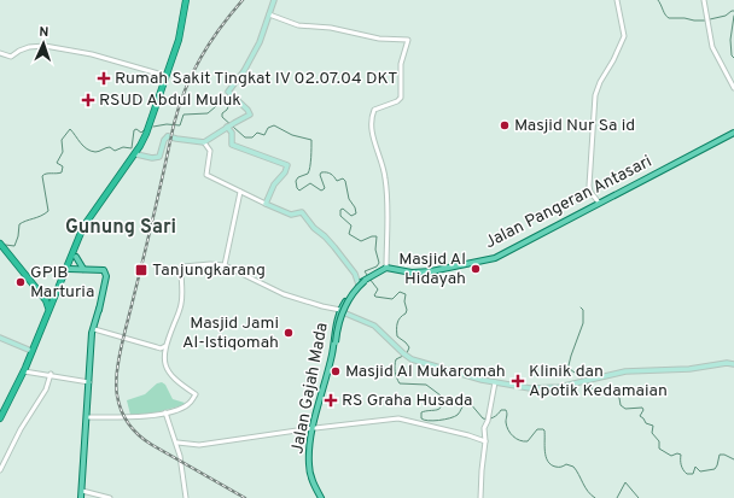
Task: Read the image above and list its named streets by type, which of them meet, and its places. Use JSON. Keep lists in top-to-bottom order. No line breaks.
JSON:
{"streets":{"main road":["Jalan Pangeran Antasari","Jalan Gajah Mada"]},"crossings":[["Jalan Pangeran Antasari","Jalan Gajah Mada"]],"districts":["Gunung Sari"],"places":{"health":["Rumah Sakit Tingkat IV 02.07.04 DKT","RSUD Abdul Muluk","Klinik dan Apotik Kedamaian","RS Graha Husada"],"other":["Masjid Nur Sa id","Masjid Al Hidayah","GPIB Marturia","Masjid Jami Al-Istiqomah","Masjid Al Mukaromah"],"transit":["Tanjungkarang"]},"north":"top"}
